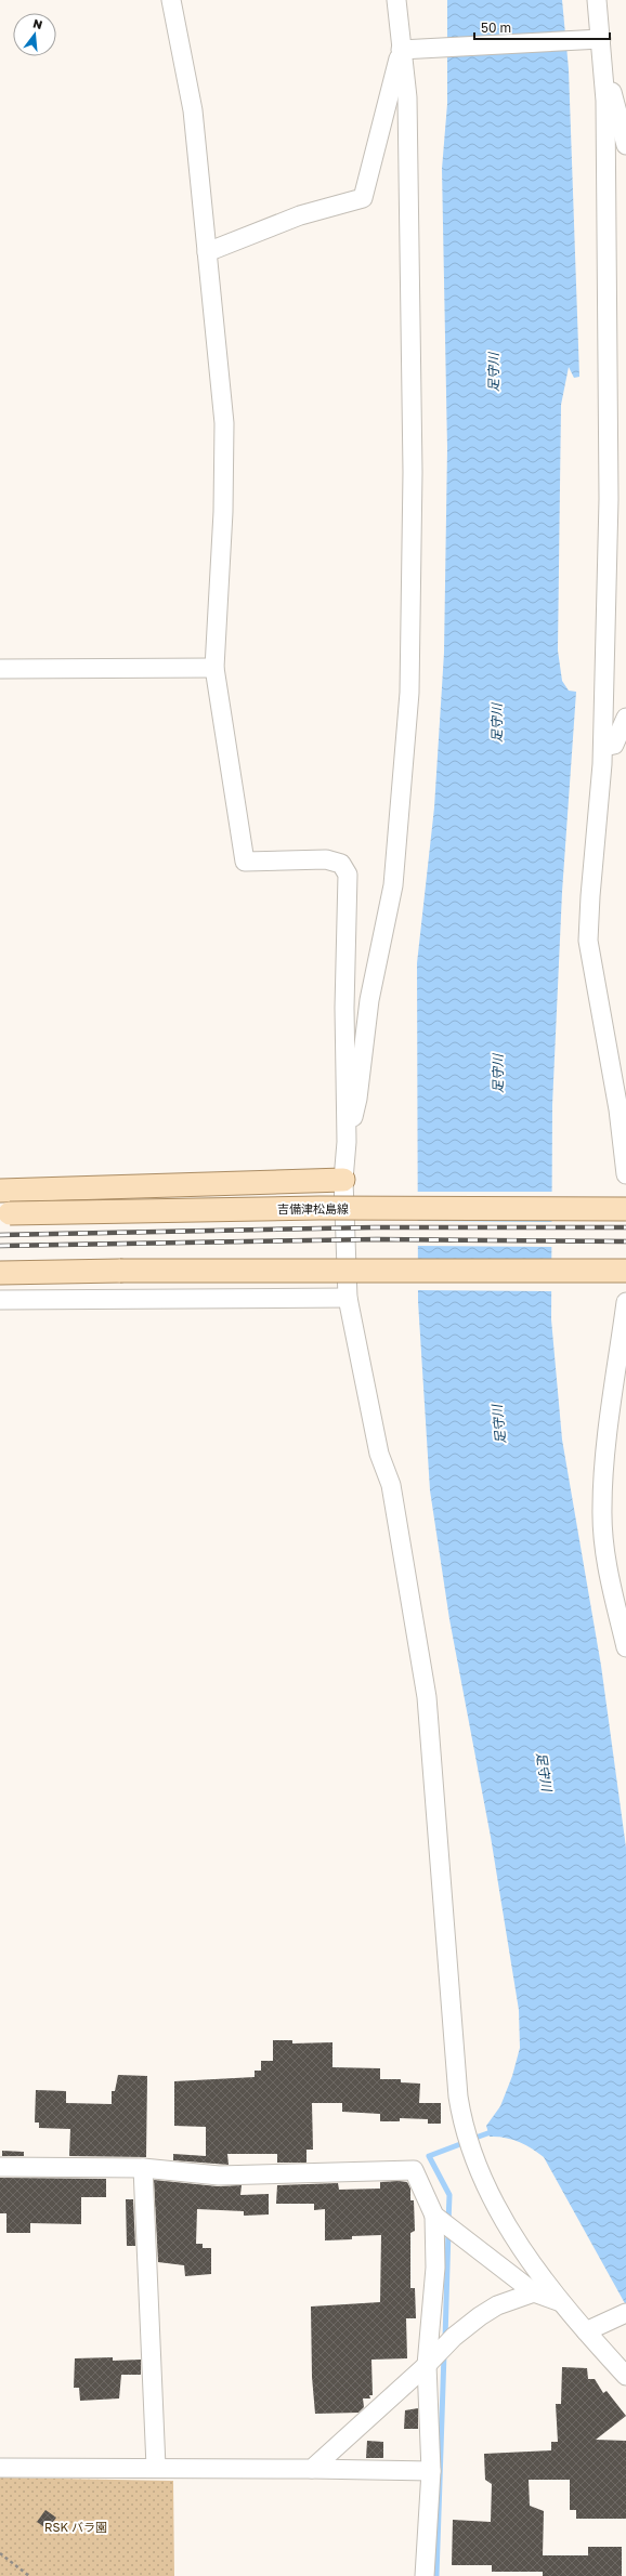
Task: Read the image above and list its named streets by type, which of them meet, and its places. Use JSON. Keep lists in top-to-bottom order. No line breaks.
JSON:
{"streets":{"main road":["吉備津松島線"]},"water":["足守川"],"parks":["RSK バラ園"],"scale_bar":"50 m","north":"top"}
